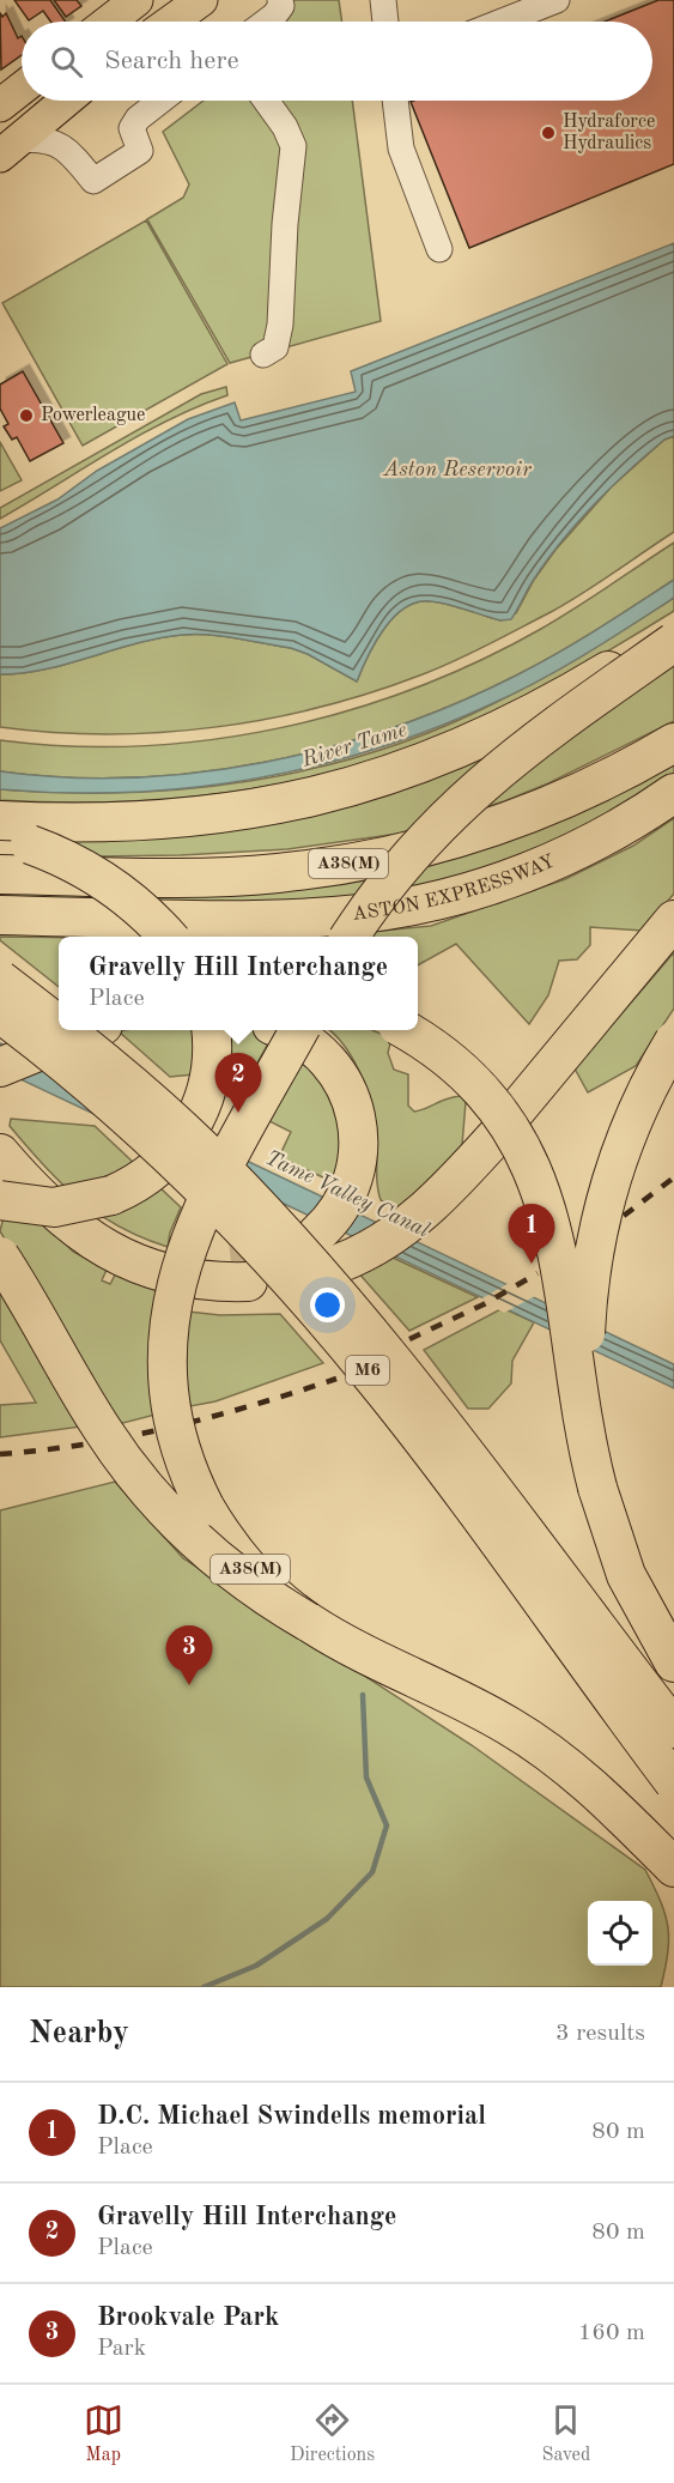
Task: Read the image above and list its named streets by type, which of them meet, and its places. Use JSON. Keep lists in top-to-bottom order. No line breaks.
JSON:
{"streets":{"highway":["A38(M)","ASTON EXPRESSWAY","M6"]},"water":["Aston Reservoir","River Tame","Tame Valley Canal"],"places":["Hydraforce Hydraulics","Powerleague"],"page":{"search":"Search here","popup":["Gravelly Hill Interchange","Place"],"pins":["2","1","3"],"heading":["Nearby","3 results"],"list":[{"mark":"1","name":"D.C. Michael Swindells memorial","note":"Place","value":"80 m"},{"mark":"2","name":"Gravelly Hill Interchange","note":"Place","value":"80 m"},{"mark":"3","name":"Brookvale Park","note":"Park","value":"160 m"}],"nav":["Map","Directions","Saved"]}}
